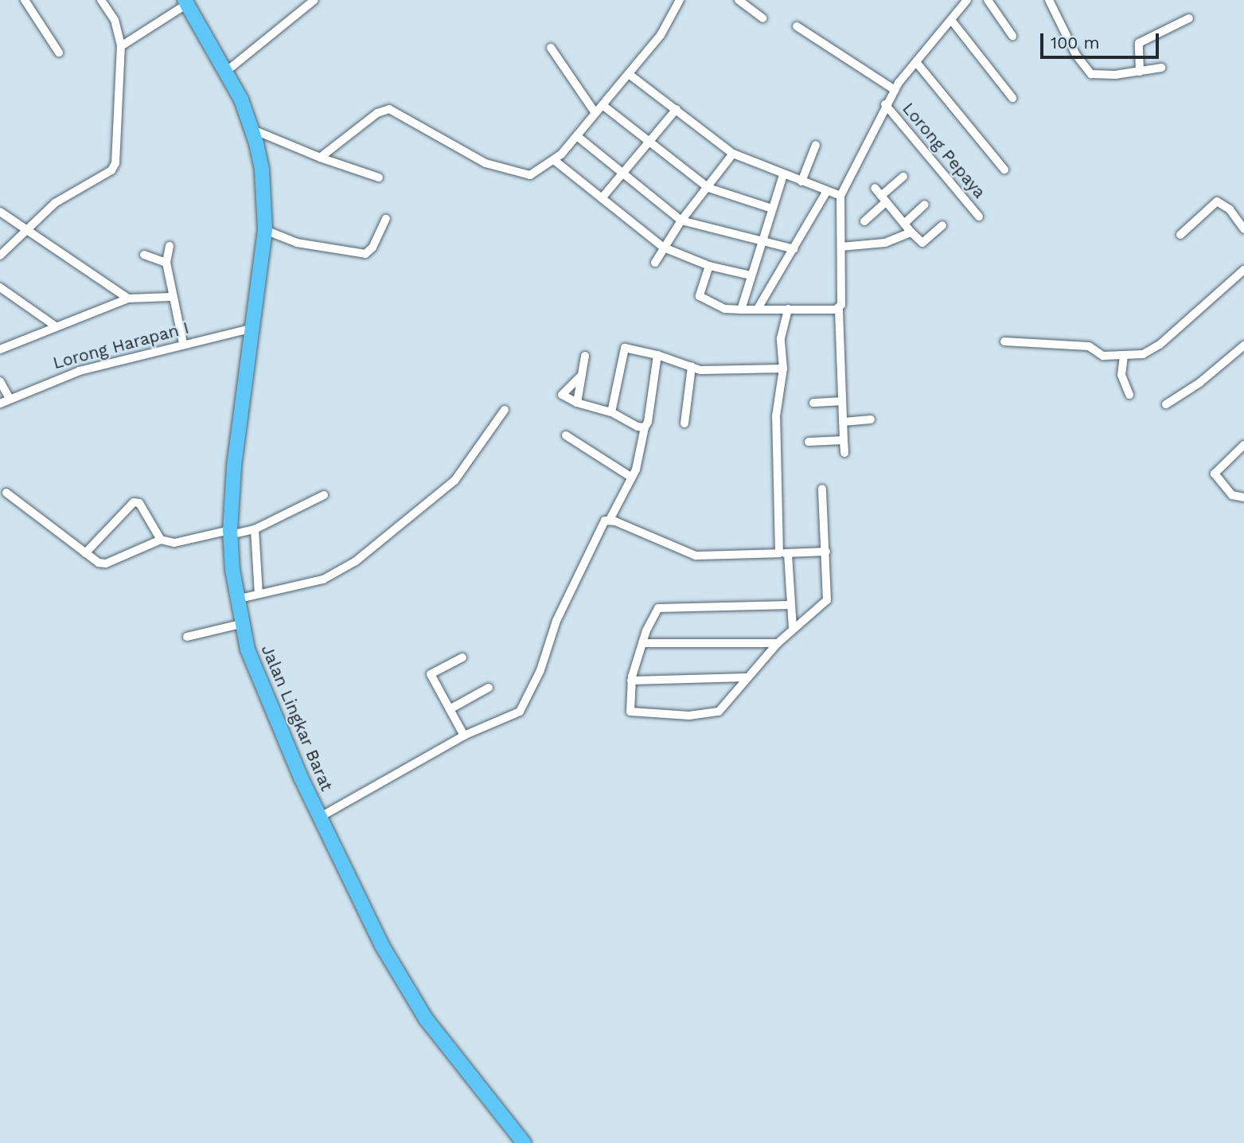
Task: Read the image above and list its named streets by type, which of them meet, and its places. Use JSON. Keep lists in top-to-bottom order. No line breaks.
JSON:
{"streets":{"highway":["Jalan Lingkar Barat"],"street":["Lorong Pepaya","Lorong Harapan I"]},"crossings":[["Lorong Harapan I","Jalan Lingkar Barat"]],"scale_bar":"100 m"}
